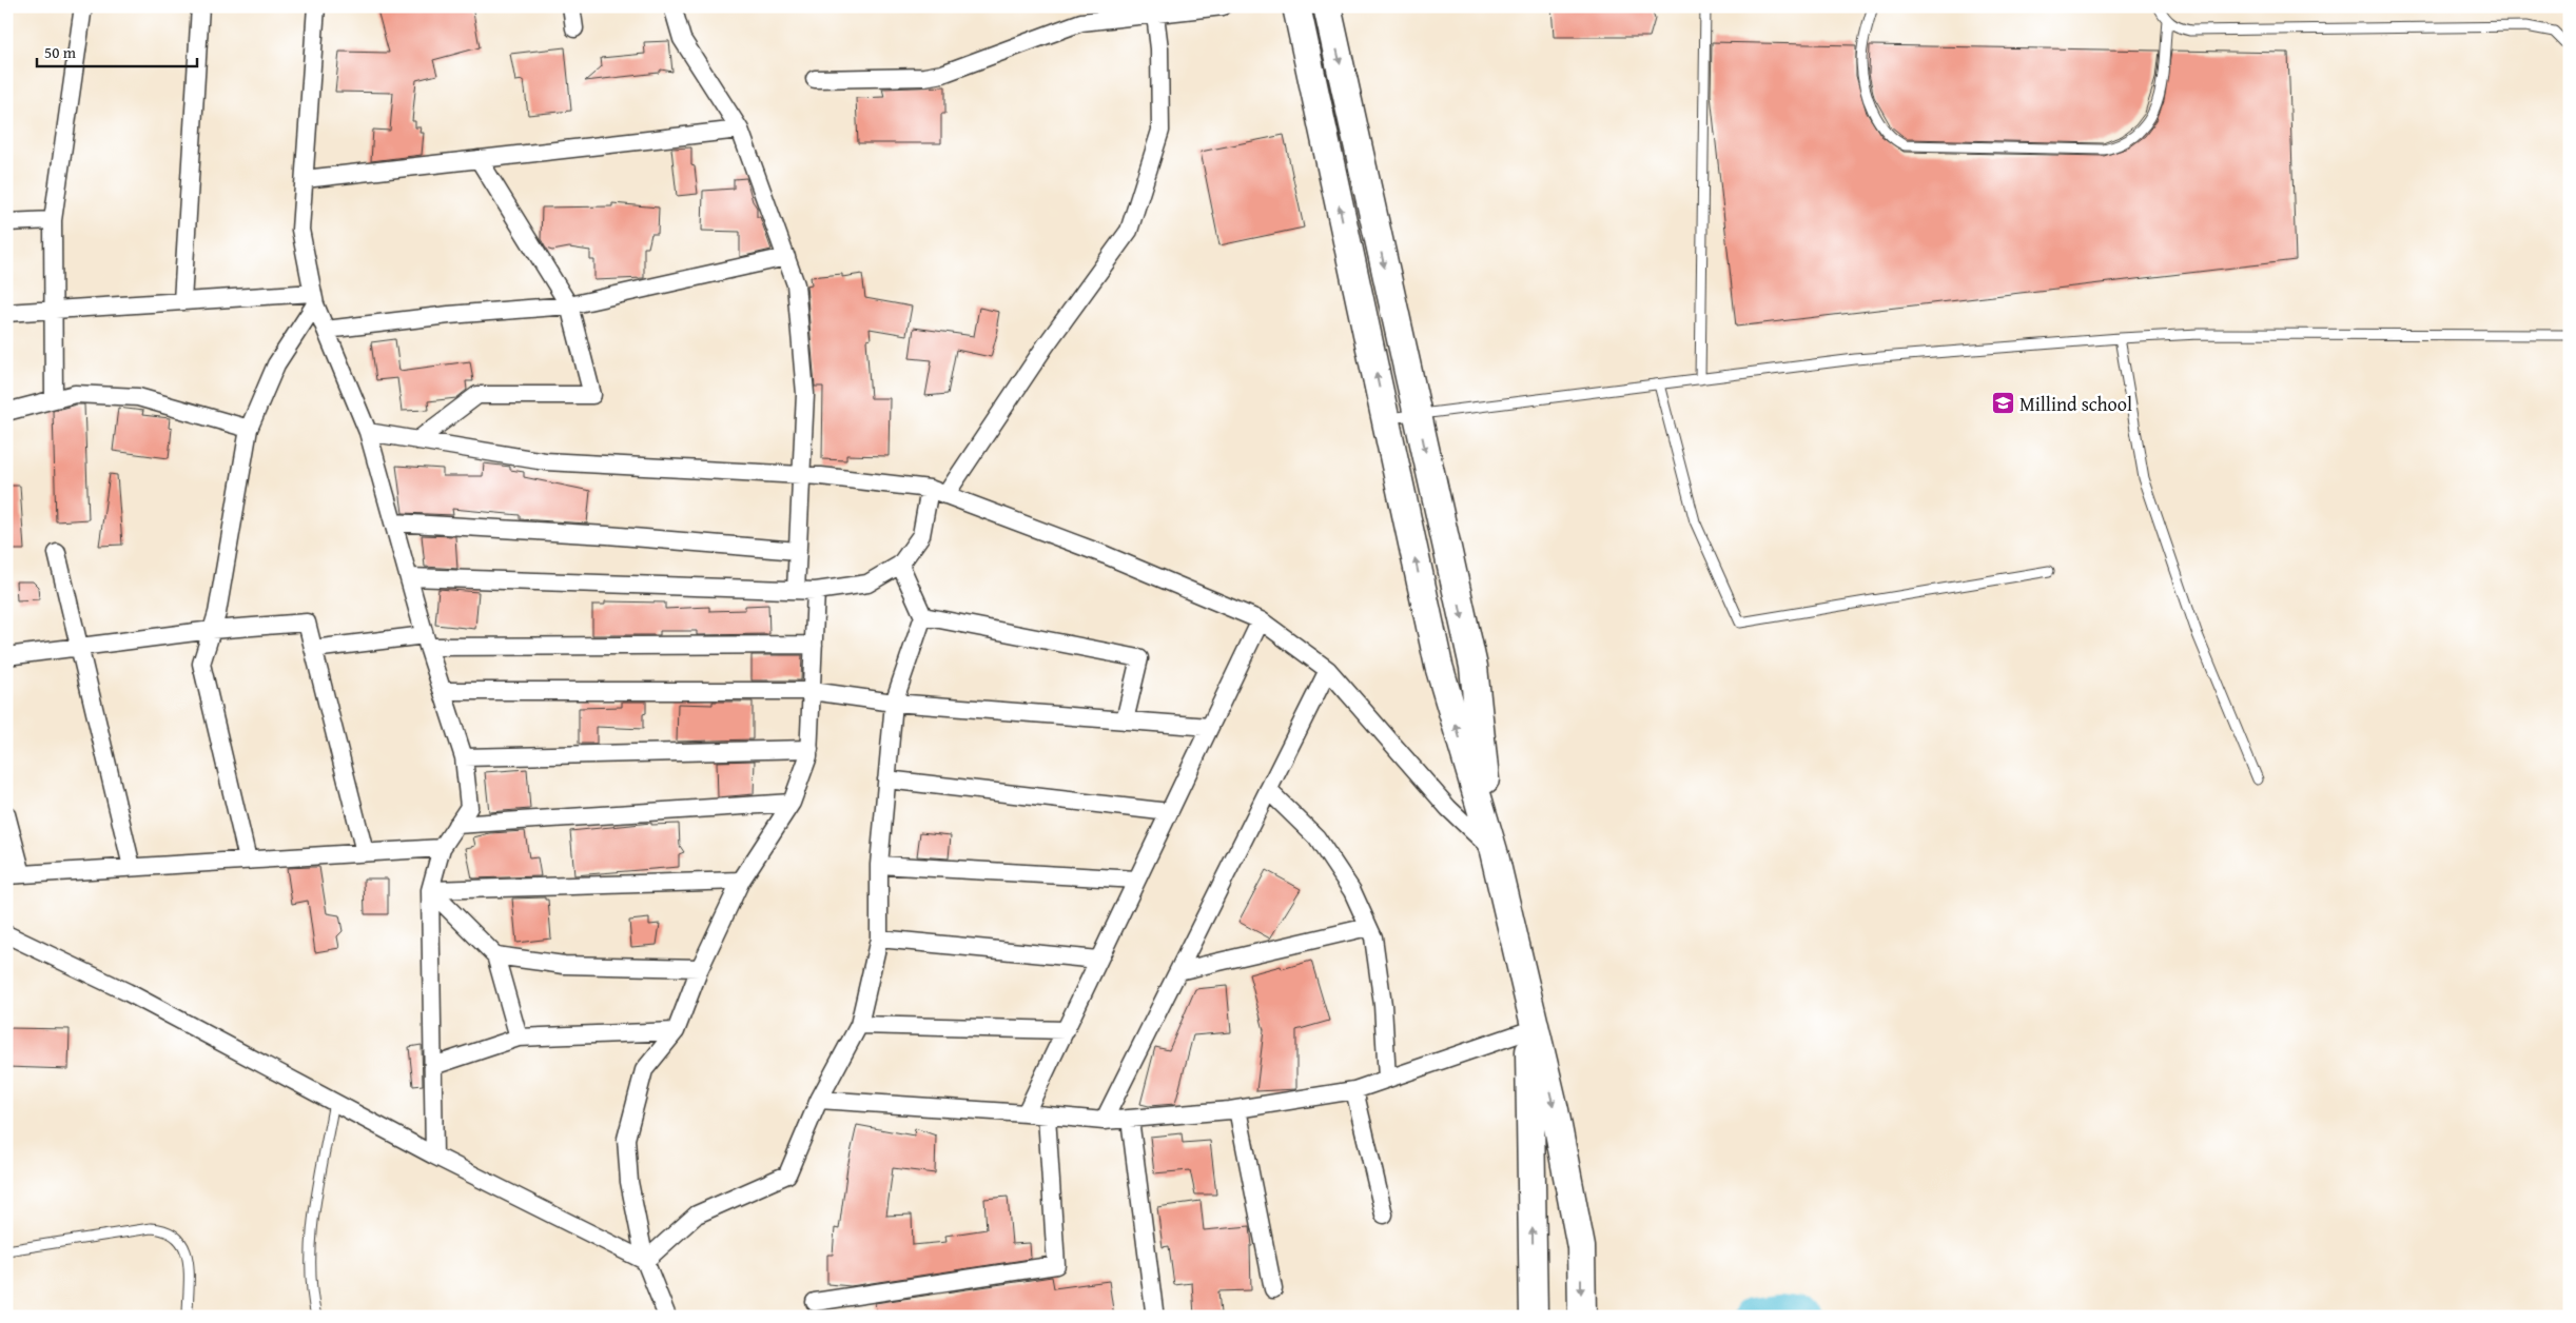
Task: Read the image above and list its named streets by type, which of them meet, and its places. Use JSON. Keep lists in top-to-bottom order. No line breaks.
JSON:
{"places":{"school or university":["Millind school"]},"scale_bar":"50 m"}
